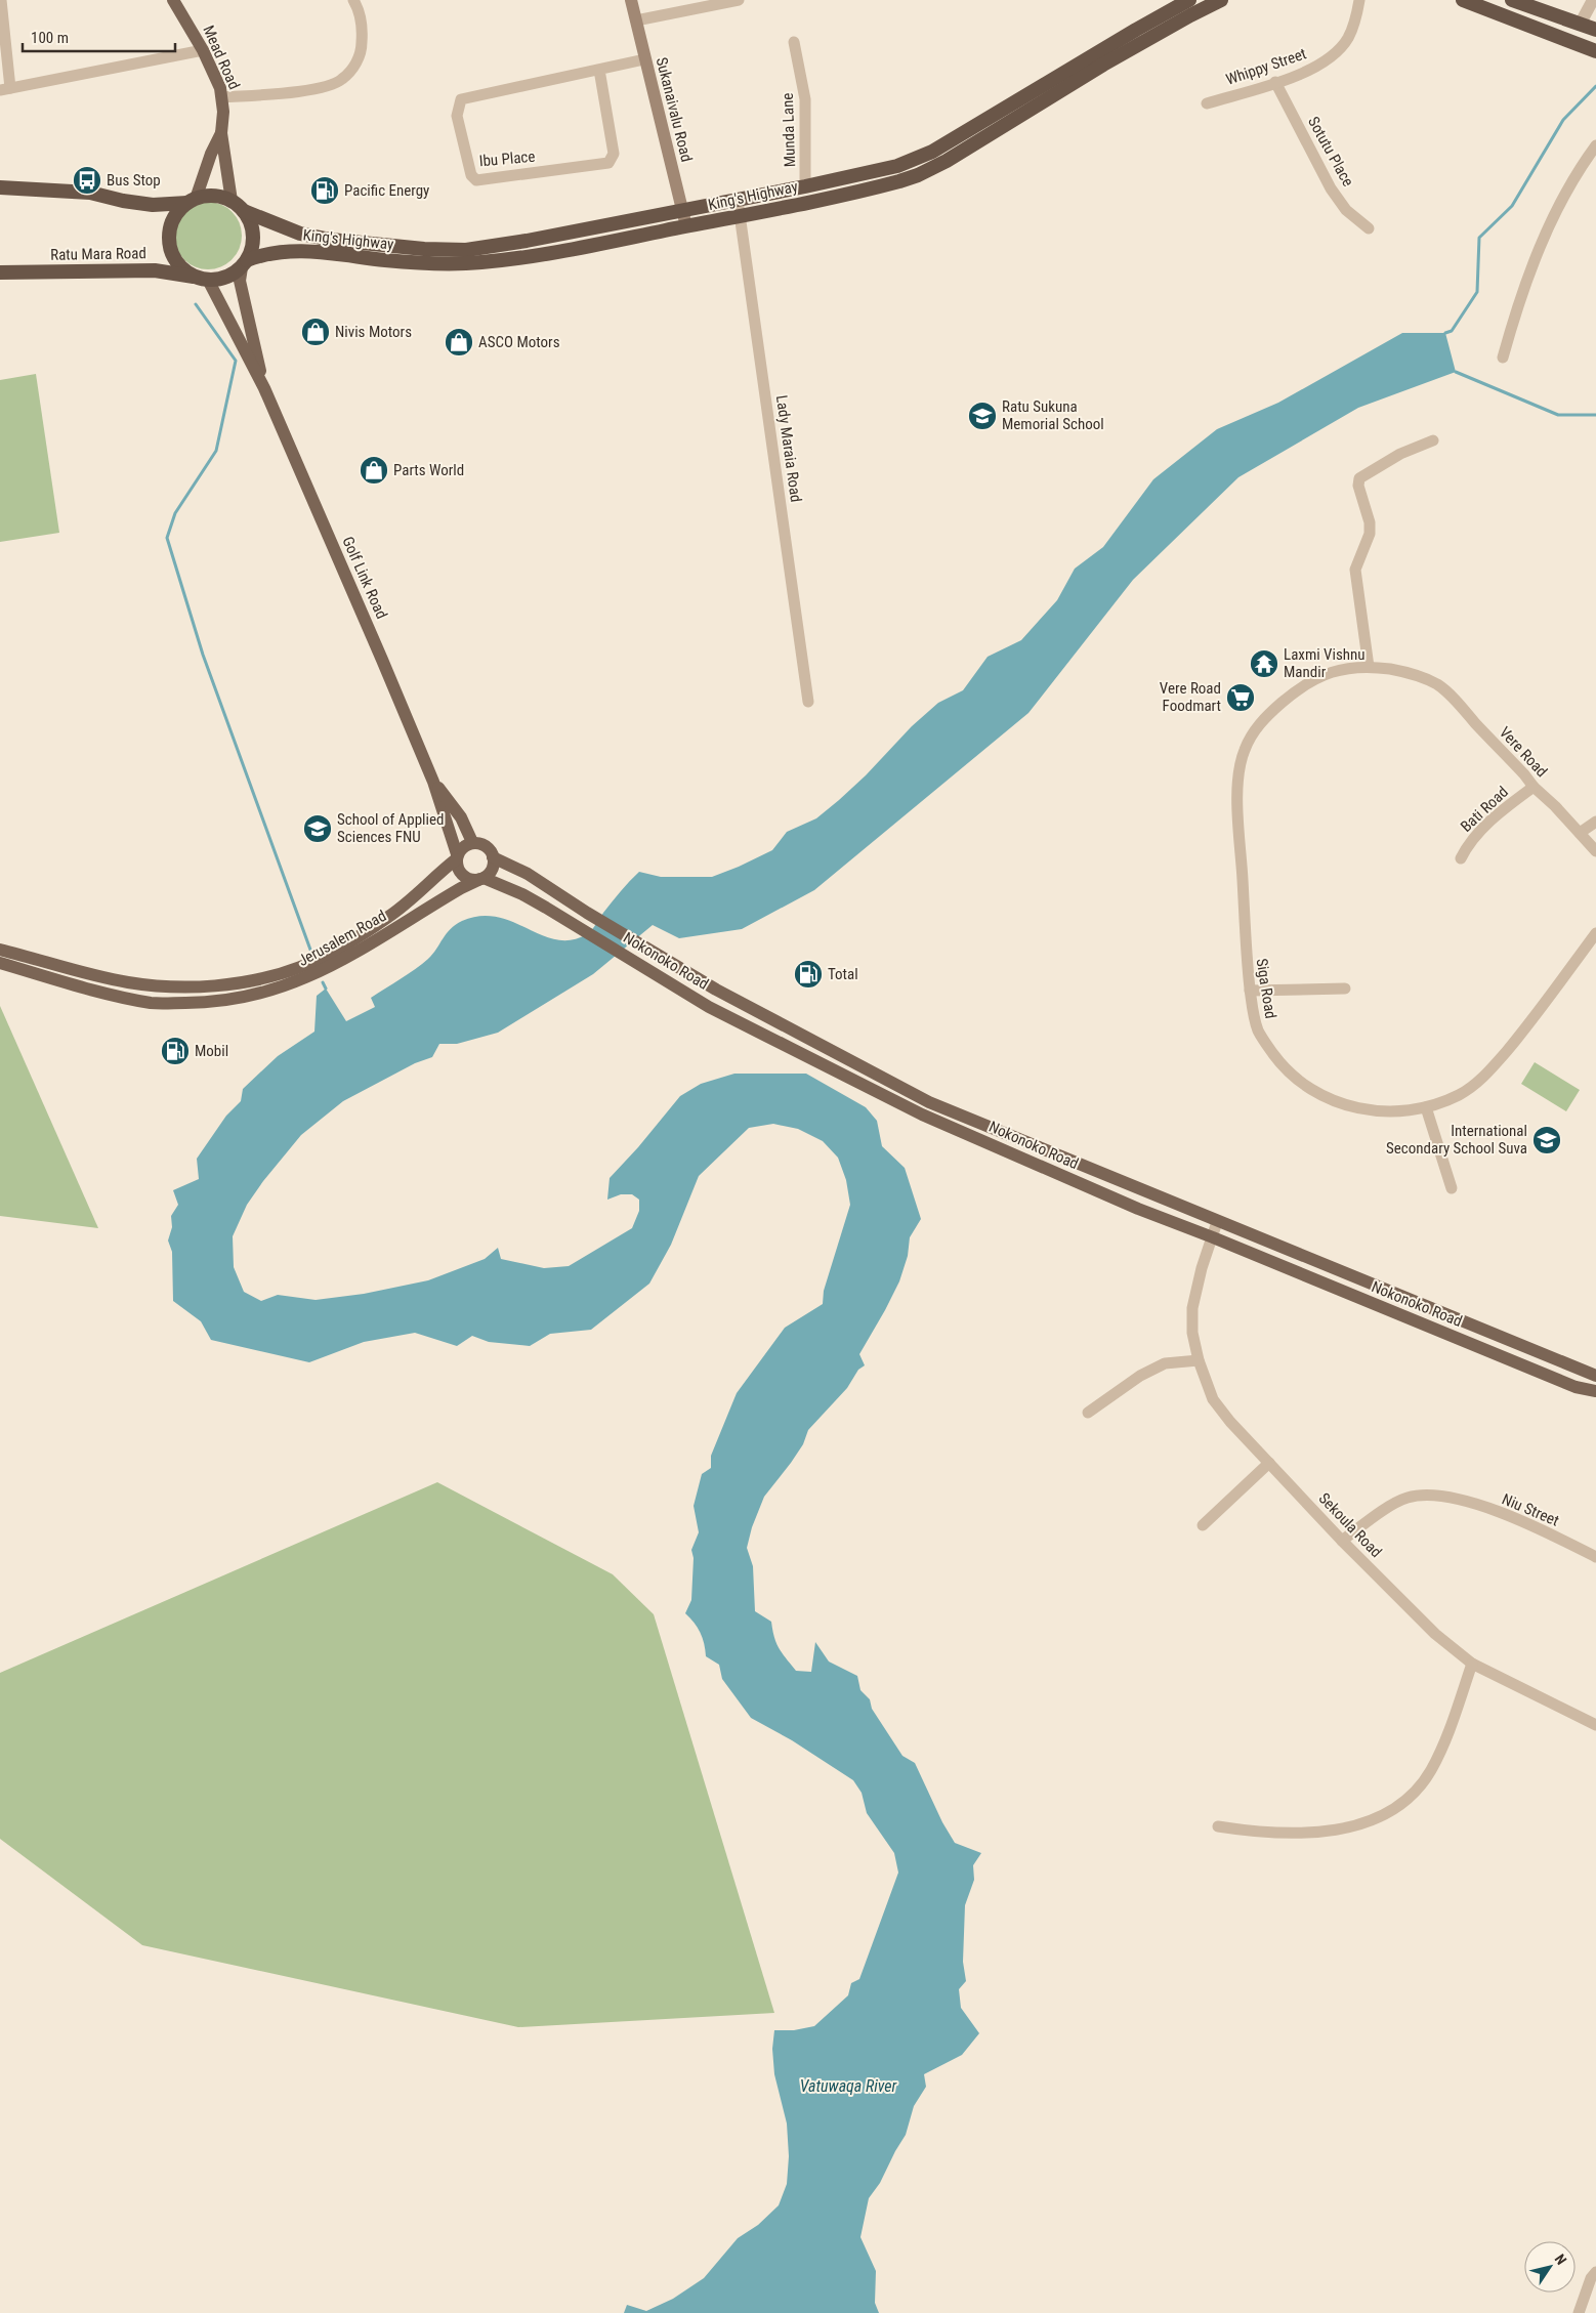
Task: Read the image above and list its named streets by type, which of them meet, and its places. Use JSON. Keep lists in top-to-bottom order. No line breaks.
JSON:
{"streets":{"highway":["King's Highway","Ratu Mara Road"],"main road":["Mead Road","Sukanaivalu Road","Golf Link Road","Jerusalem Road","Nokonoko Road"],"street":["Whippy Street","Munda Lane","Sotutu Place","Ibu Place","Lady Maraia Road","Vere Road","Bati Road","Siga Road","Niu Street","Sekoula Road"]},"crossings":[["Mead Road","King's Highway"],["Mead Road","Ratu Mara Road"],["Mead Road","Golf Link Road"],["Whippy Street","Sotutu Place"],["Sukanaivalu Road","Ibu Place"],["Sukanaivalu Road","King's Highway"],["Munda Lane","King's Highway"],["King's Highway","Ratu Mara Road"],["King's Highway","Lady Maraia Road"],["King's Highway","Golf Link Road"],["Ratu Mara Road","Golf Link Road"],["Golf Link Road","Jerusalem Road"],["Golf Link Road","Nokonoko Road"],["Vere Road","Bati Road"],["Vere Road","Siga Road"],["Jerusalem Road","Nokonoko Road"],["Nokonoko Road","Sekoula Road"],["Niu Street","Sekoula Road"]],"water":["Vatuwaqa River"],"places":{"bus stop":["Bus Stop"],"fuel station":["Pacific Energy","Total","Mobil"],"shop":["Nivis Motors","ASCO Motors","Parts World"],"school or university":["Ratu Sukuna Memorial School","School of Applied Sciences FNU","International Secondary School Suva"],"temple":["Laxmi Vishnu Mandir"],"supermarket":["Vere Road Foodmart"]},"scale_bar":"100 m","north":"top right"}
